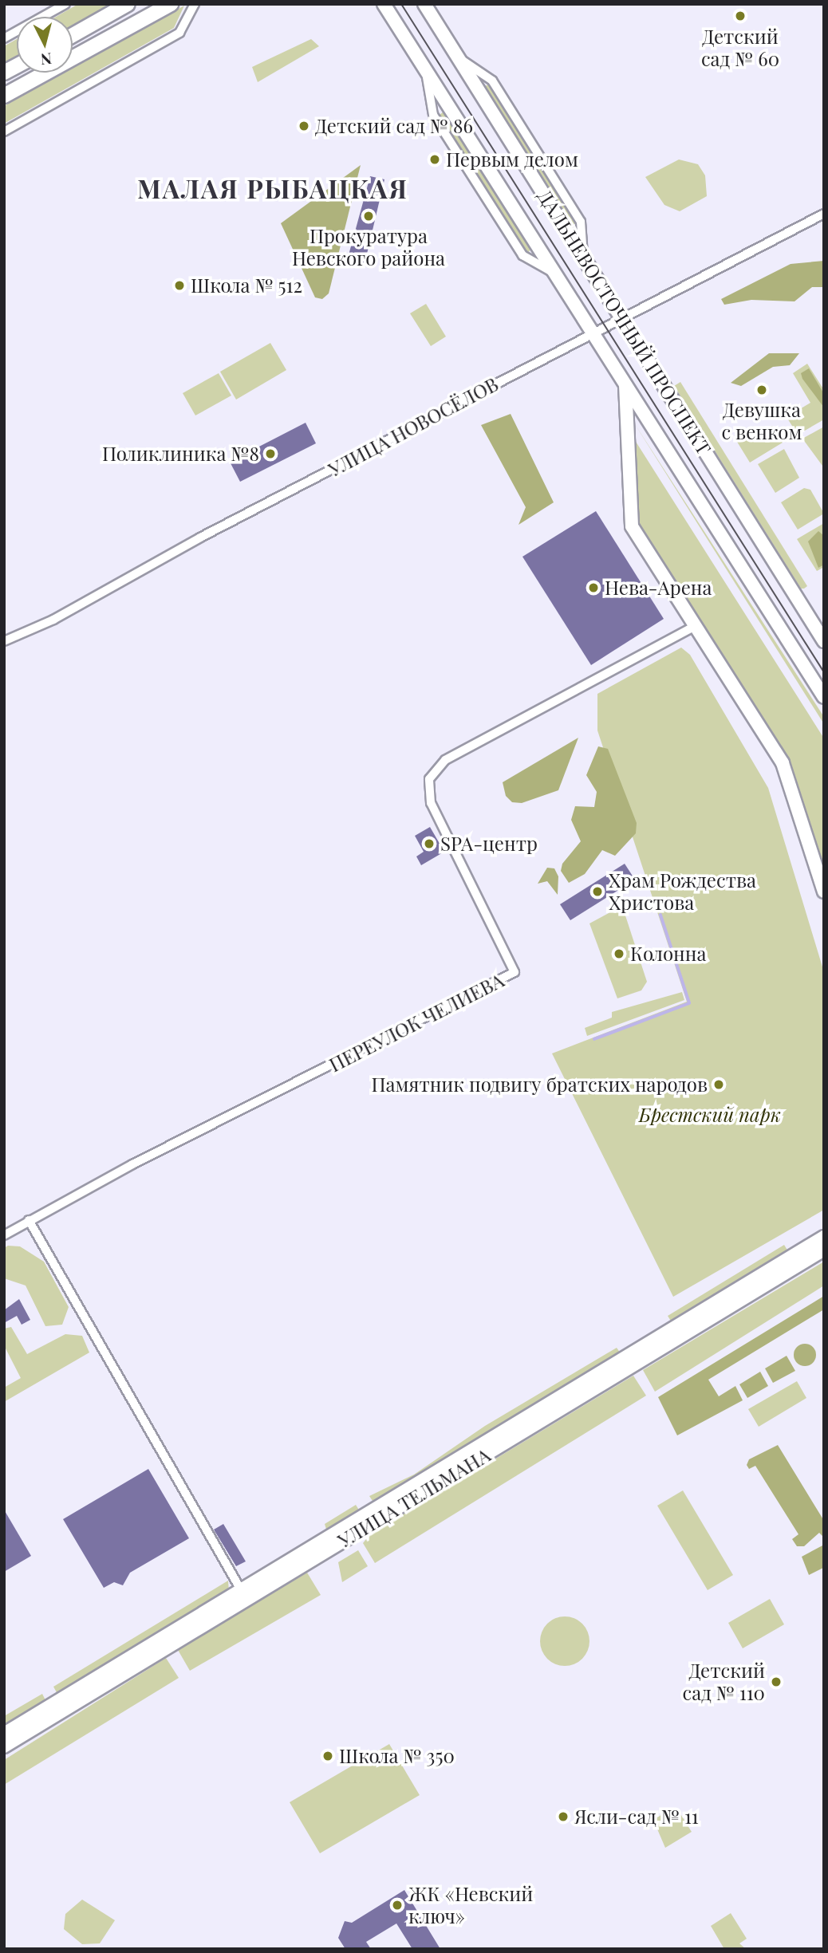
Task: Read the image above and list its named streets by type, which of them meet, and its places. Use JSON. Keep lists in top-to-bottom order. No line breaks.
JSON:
{"streets":{"street":["ДАЛЬНЕВОСТОЧНЫЙ ПРОСПЕКТ","УЛИЦА НОВОСЁЛОВ","ПЕРЕУЛОК ЧЕЛИЕВА","УЛИЦА ТЕЛЬМАНА"]},"crossings":[["ДАЛЬНЕВОСТОЧНЫЙ ПРОСПЕКТ","УЛИЦА НОВОСЁЛОВ"],["ДАЛЬНЕВОСТОЧНЫЙ ПРОСПЕКТ","ПЕРЕУЛОК ЧЕЛИЕВА"]],"districts":["МАЛАЯ РЫБАЦКАЯ"],"parks":["Брестский парк"],"places":["Детский сад № 60","Детский сад № 86","Первым делом","Прокуратура Невского района","Школа № 512","Девушка с венком","Поликлиника №8","Нева-Арена","SPA-центр","Храм Рождества Христова","Колонна","Памятник подвигу братских народов","Детский сад № 110","Школа № 350","Ясли-сад № 11","ЖК «Невский ключ»"],"north":"bottom"}
